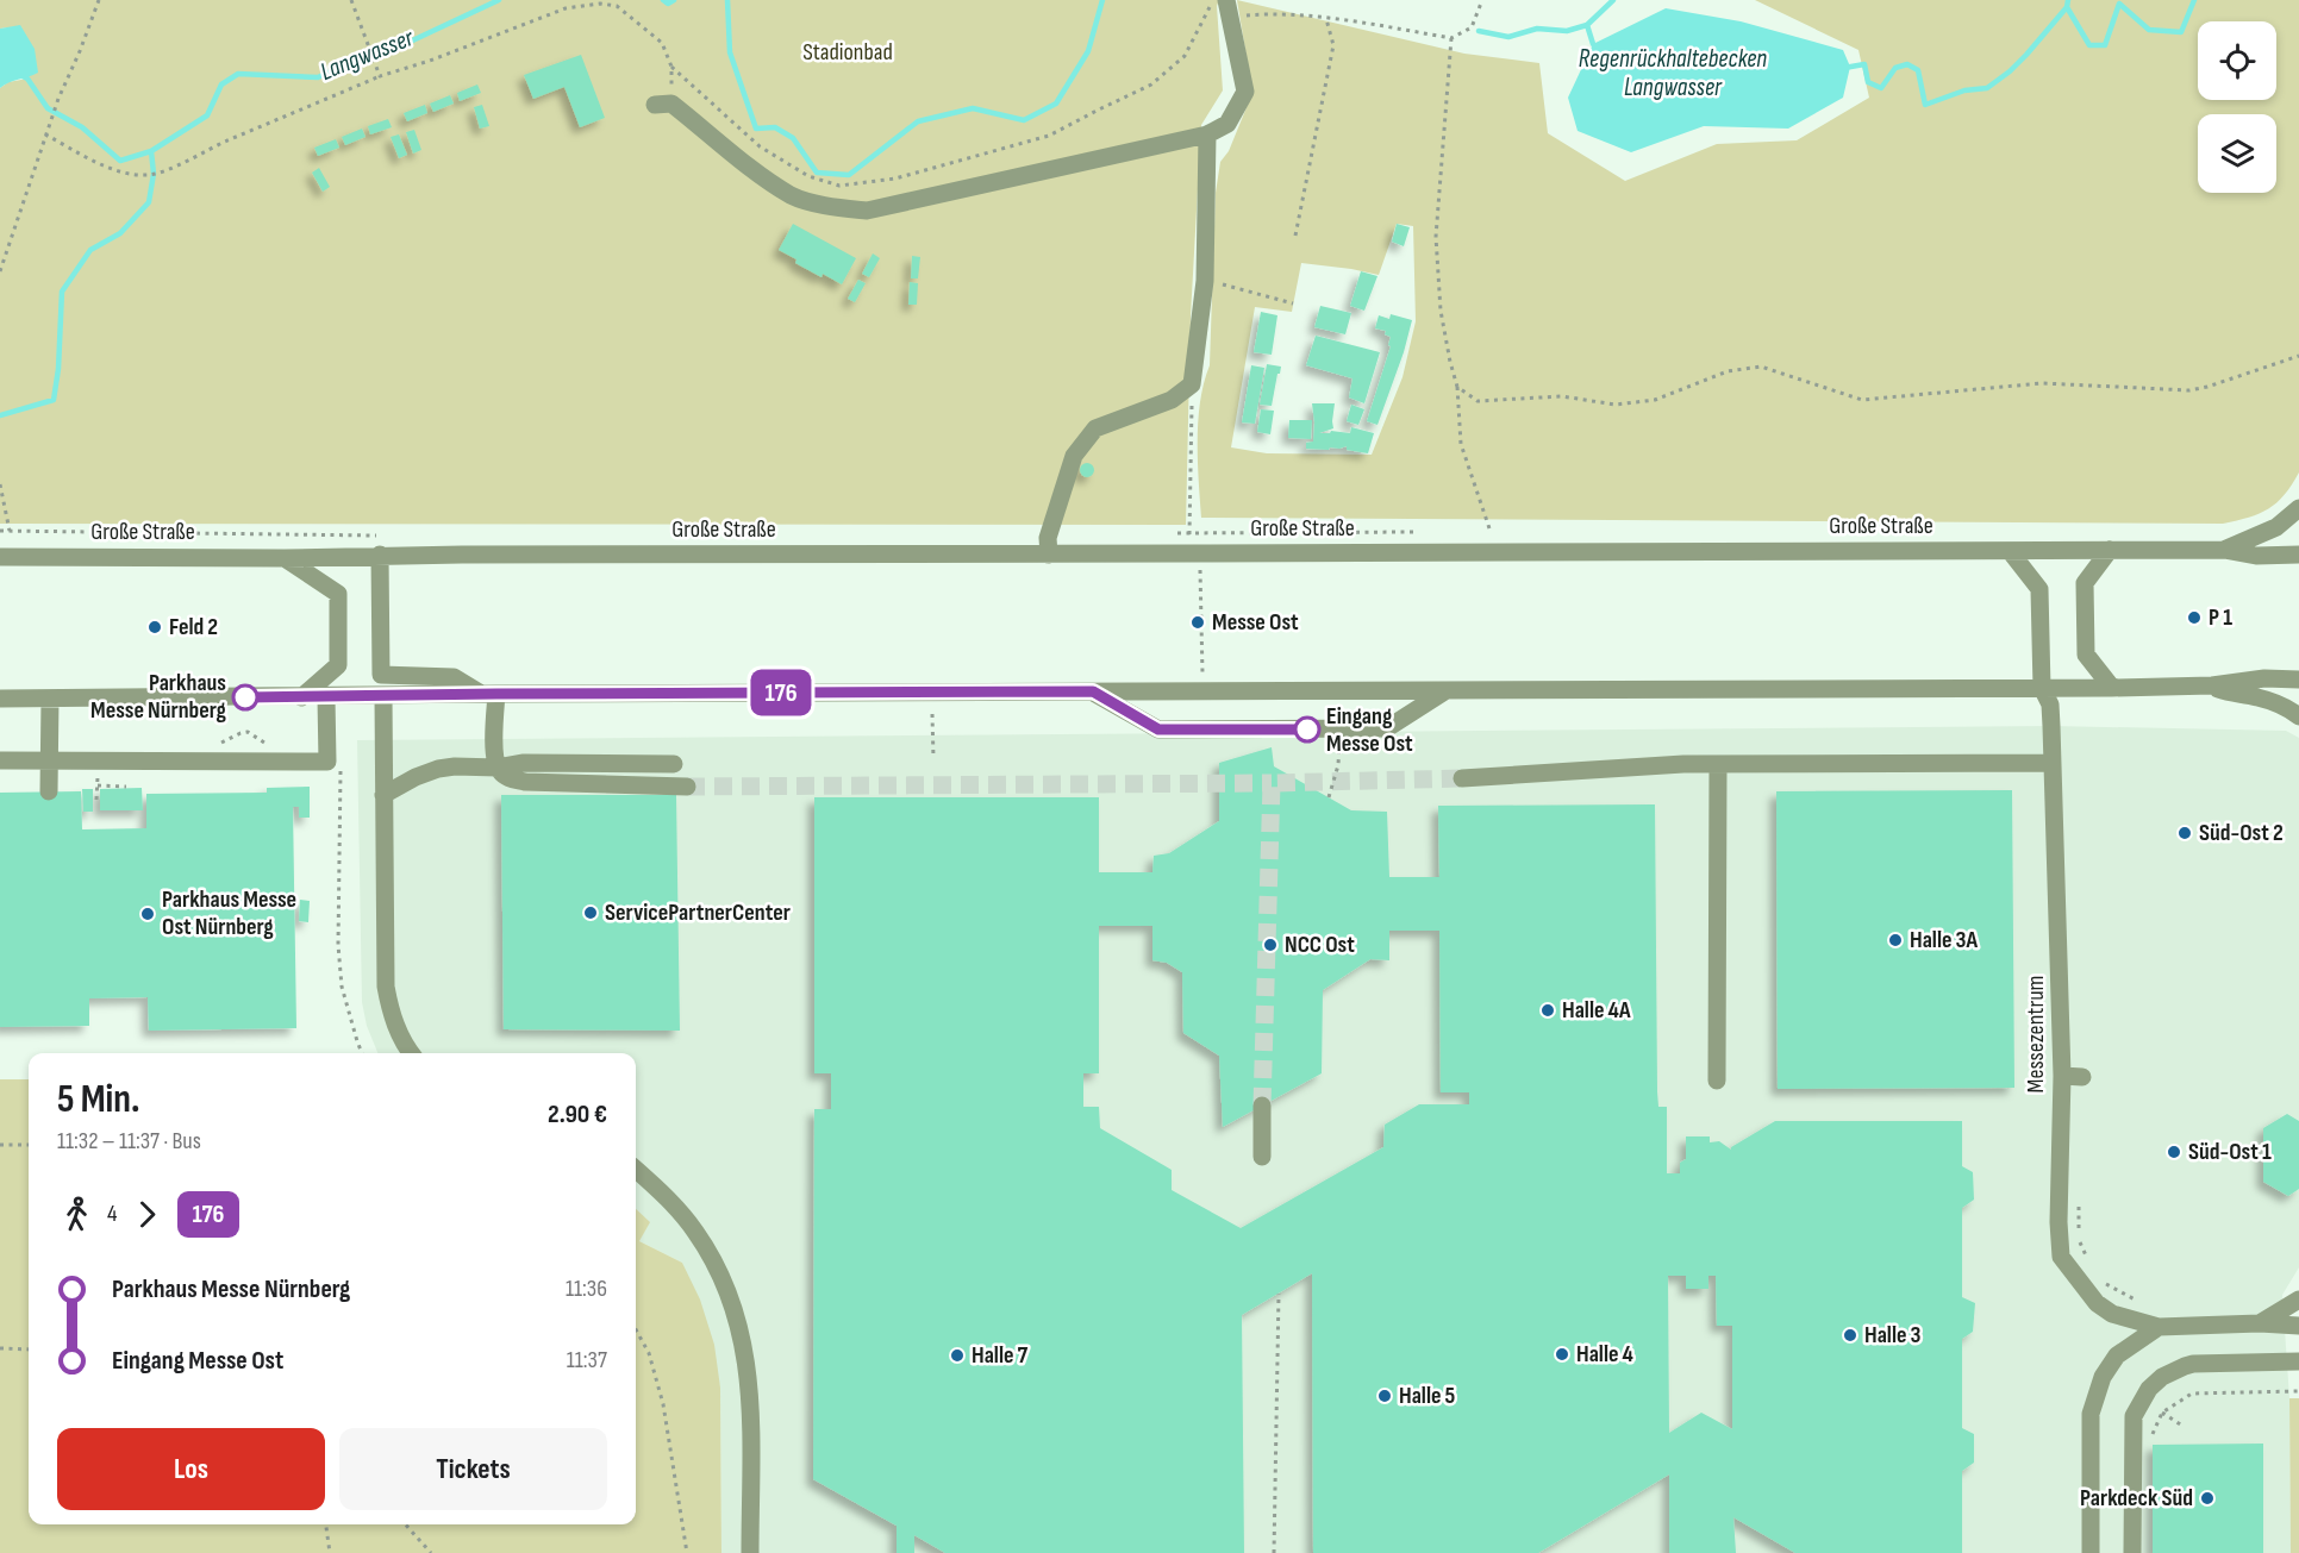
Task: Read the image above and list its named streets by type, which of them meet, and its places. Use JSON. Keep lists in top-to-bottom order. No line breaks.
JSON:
{"streets":{"lane":["Große Straße","Messezentrum"]},"crossings":[["Große Straße","Messezentrum"]],"water":["Langwasser","Regenrückhaltebecken Langwasser"],"parks":["Stadionbad"],"places":["P 1","Messe Ost","Feld 2","Parkhaus Messe Nürnberg","Eingang Messe Ost","Süd-Ost 2","ServicePartnerCenter","Parkhaus Messe Ost Nürnberg","Halle 3A","NCC Ost","Halle 4A","Süd-Ost 1","Halle 3","Halle 4","Halle 7","Halle 5","Parkdeck Süd"],"lines":["bus line 176"],"page":{"on_map":"176","heading":["5 Min.","11:32 – 11:37 · Bus","2.90 €"],"legs":["4","176"],"list":[{"name":"Parkhaus Messe Nürnberg","value":"11:36"},{"name":"Eingang Messe Ost","value":"11:37"}],"buttons":["Los","Tickets"]}}
